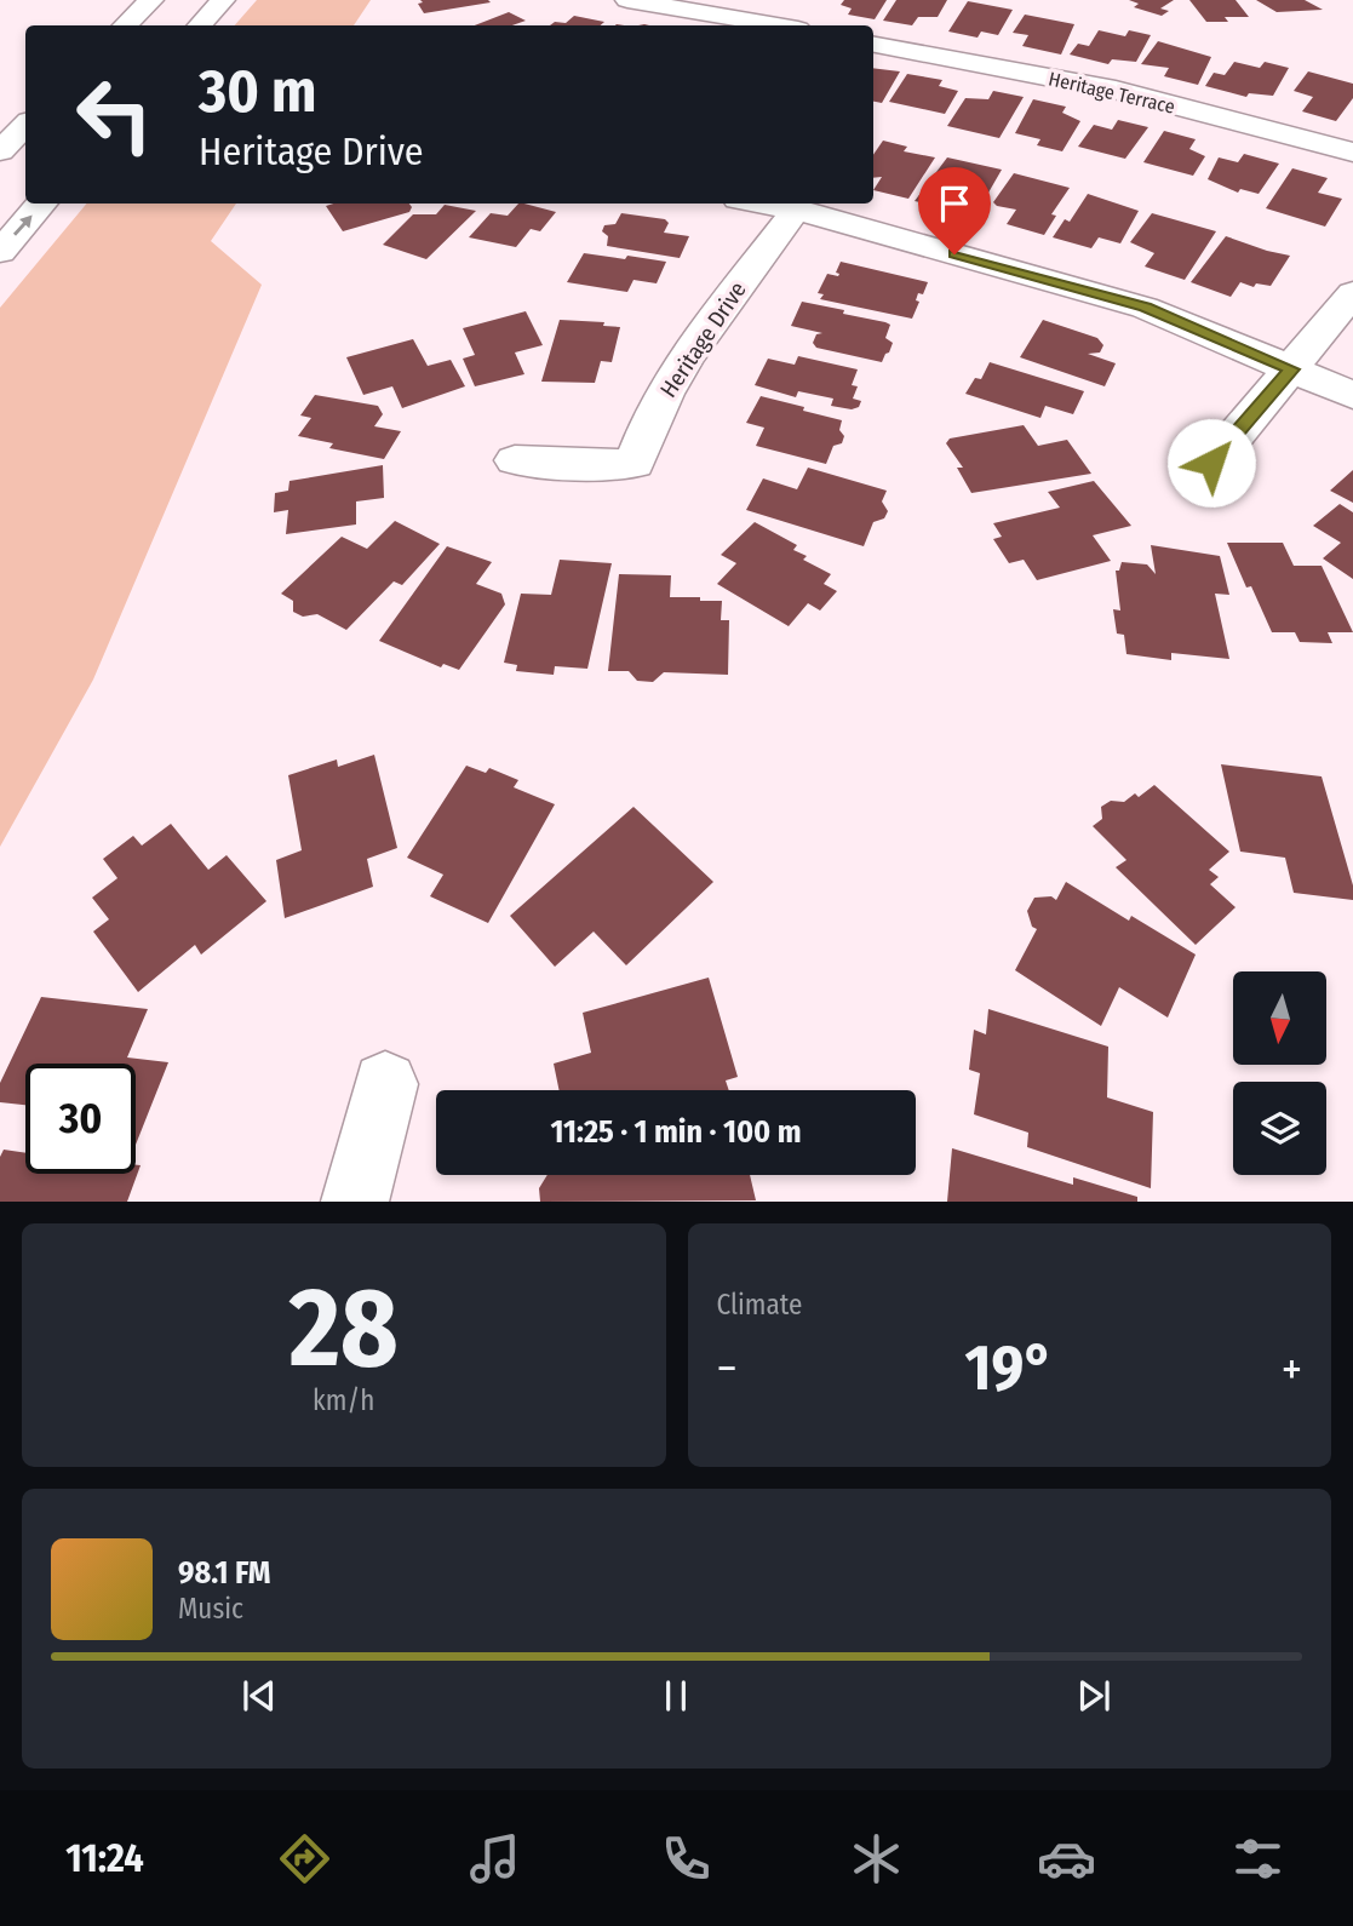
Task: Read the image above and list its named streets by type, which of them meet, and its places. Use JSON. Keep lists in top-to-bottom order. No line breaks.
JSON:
{"streets":{"street":["Heritage Terrace","Heritage Drive"]},"north":"bottom","page":{"turn":["30 m","Heritage Drive"],"limit":"30","trip":"11:25 · 1 min · 100 m","tile":[["28","km/h"],"Climate"],"heat":["−","19°","+"],"song":["98.1 FM","Music"],"tabs":"11:24"}}
